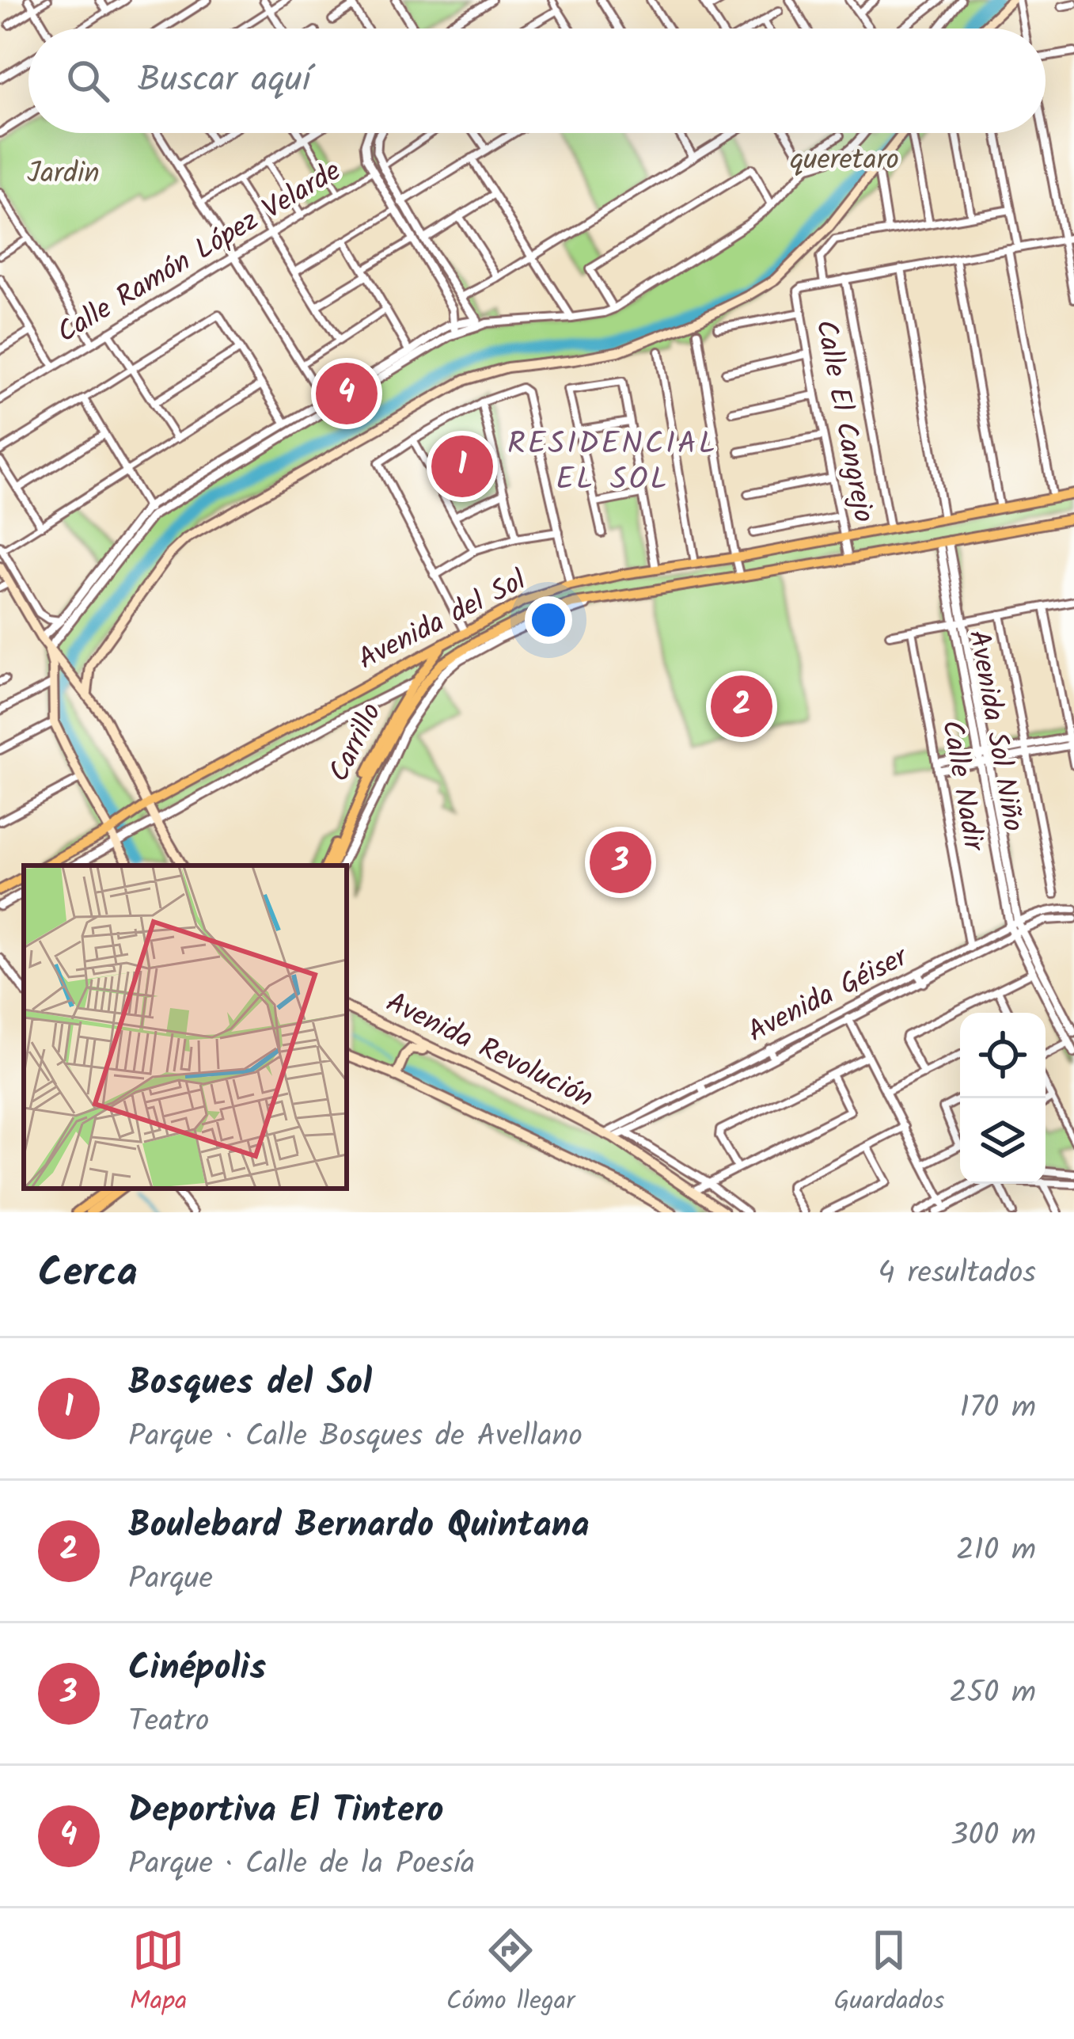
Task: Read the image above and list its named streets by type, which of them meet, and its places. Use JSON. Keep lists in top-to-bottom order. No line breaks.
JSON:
{"streets":{"main road":["Avenida del Sol","Carrillo","Avenida Revolución"],"street":["Calle Ramón López Velarde","Calle El Cangrejo","Avenida Sol Niño","Calle Nadir","Avenida Géiser"]},"crossings":[["Calle El Cangrejo","Avenida del Sol"],["Avenida del Sol","Avenida Sol Niño"],["Avenida del Sol","Carrillo"],["Avenida Sol Niño","Avenida Géiser"],["Calle Nadir","Avenida Géiser"],["Avenida Géiser","Avenida Revolución"]],"districts":["RESIDENCIAL EL SOL"],"parks":["queretaro","Jardin"],"page":{"search":"Buscar aquí","pins":["4","1","2","3"],"heading":["Cerca","4 resultados"],"list":[{"mark":"1","name":"Bosques del Sol","note":"Parque · Calle Bosques de Avellano","value":"170 m"},{"mark":"2","name":"Boulebard Bernardo Quintana","note":"Parque","value":"210 m"},{"mark":"3","name":"Cinépolis","note":"Teatro","value":"250 m"},{"mark":"4","name":"Deportiva El Tintero","note":"Parque · Calle de la Poesía","value":"300 m"}],"nav":["Mapa","Cómo llegar","Guardados"]}}
